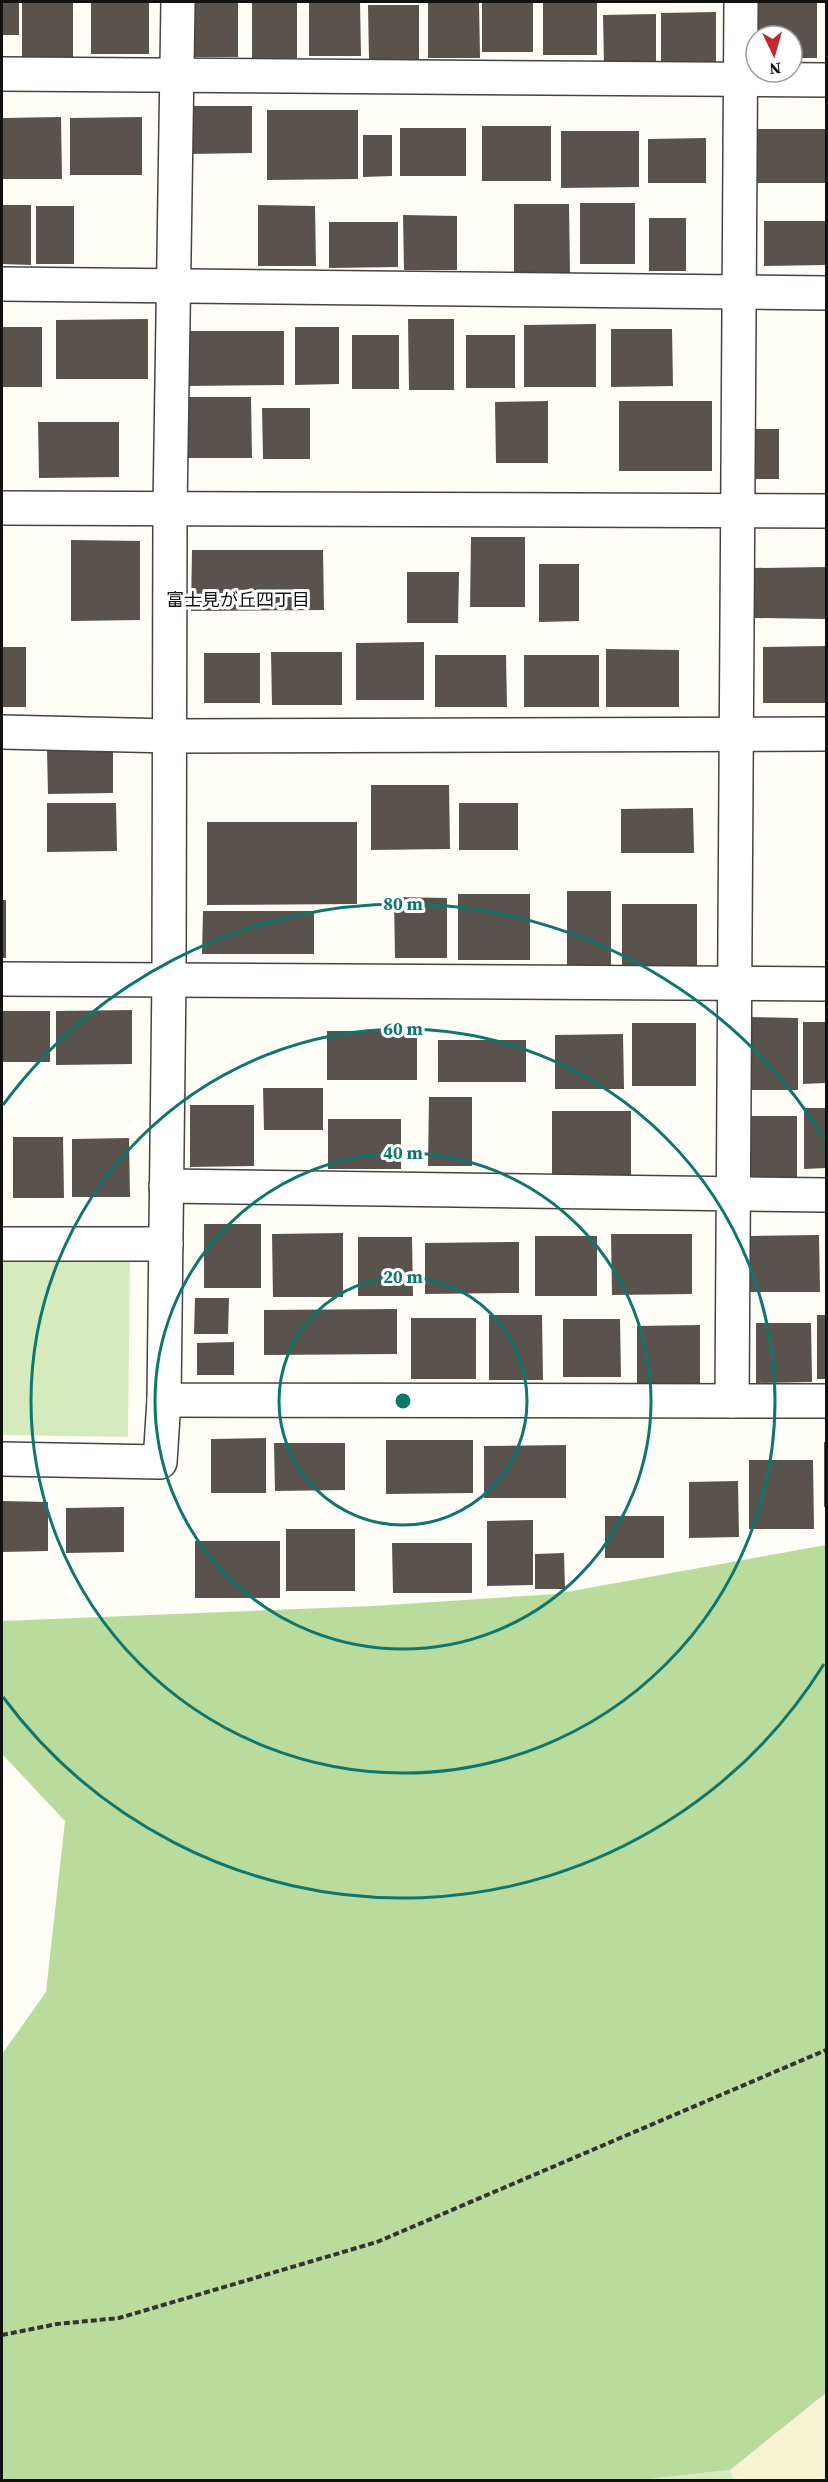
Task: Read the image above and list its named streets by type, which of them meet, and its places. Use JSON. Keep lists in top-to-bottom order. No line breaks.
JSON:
{"districts":["富士見が丘四丁目"],"north":"bottom","rings":["80 m","60 m","40 m","20 m"]}
